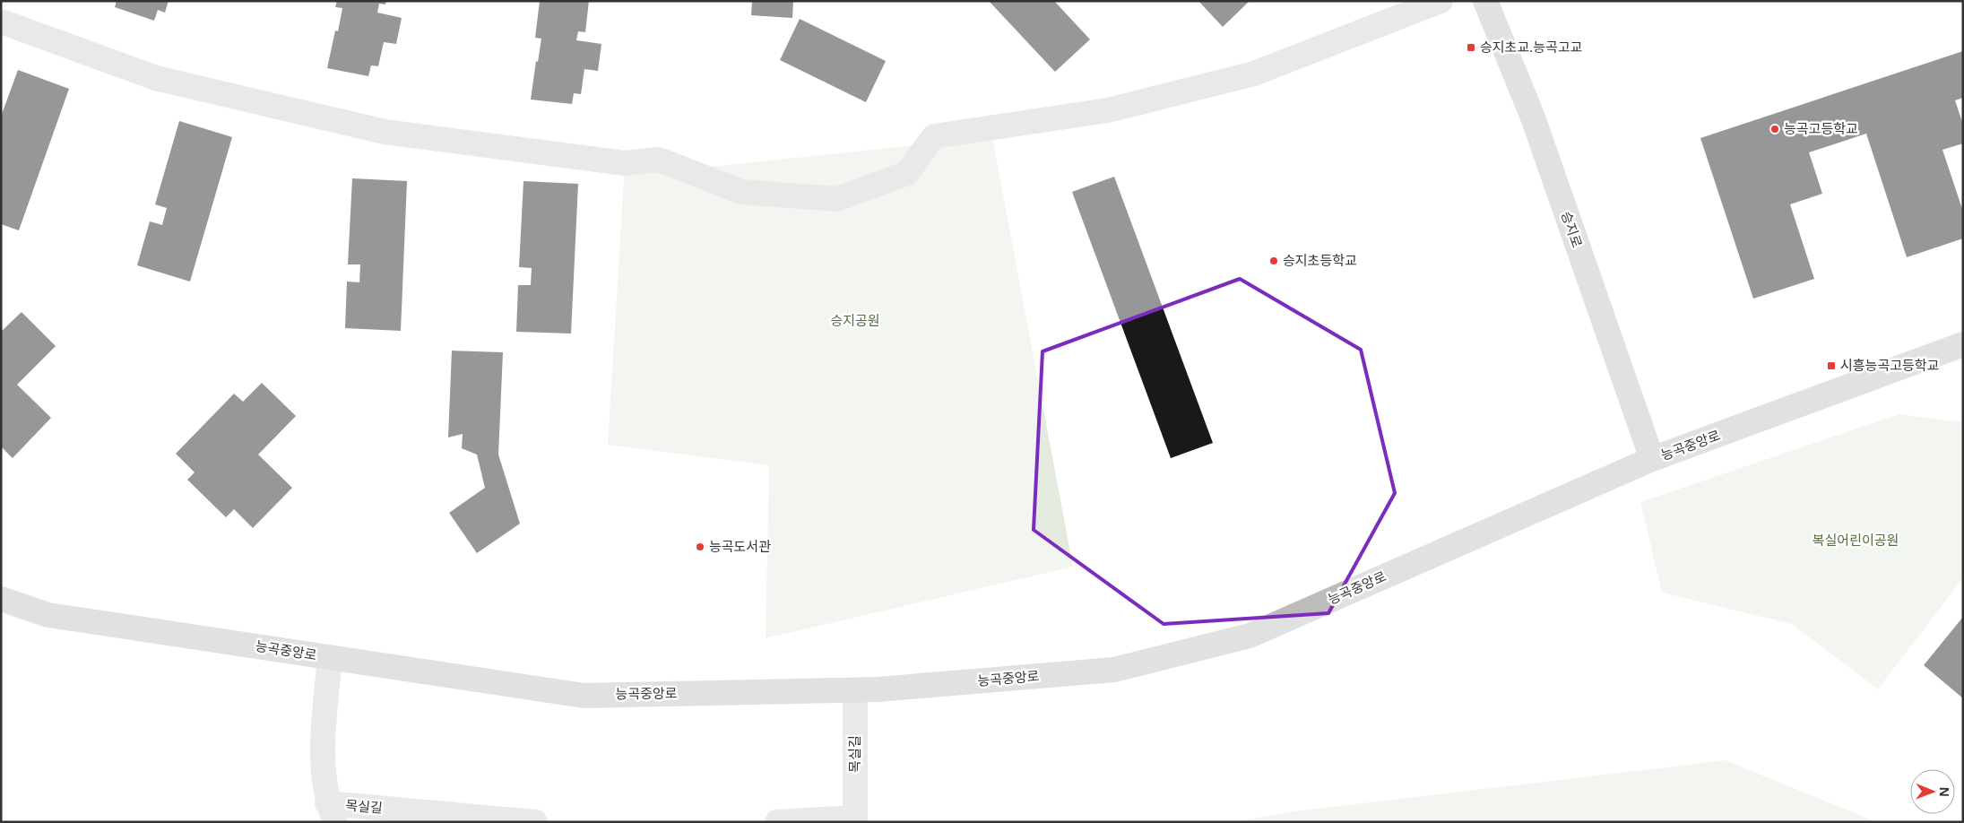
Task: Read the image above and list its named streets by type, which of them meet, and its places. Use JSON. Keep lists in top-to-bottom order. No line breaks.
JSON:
{"streets":{"street":["승지로","능곡중앙로","목실길"]},"crossings":[["승지로","능곡중앙로"],["능곡중앙로","목실길"]],"parks":["승지공원","복실어린이공원"],"places":{"transit":["승지초교.능곡고교","시흥능곡고등학교"],"other":["능곡고등학교","승지초등학교","능곡도서관"]},"north":"right"}
